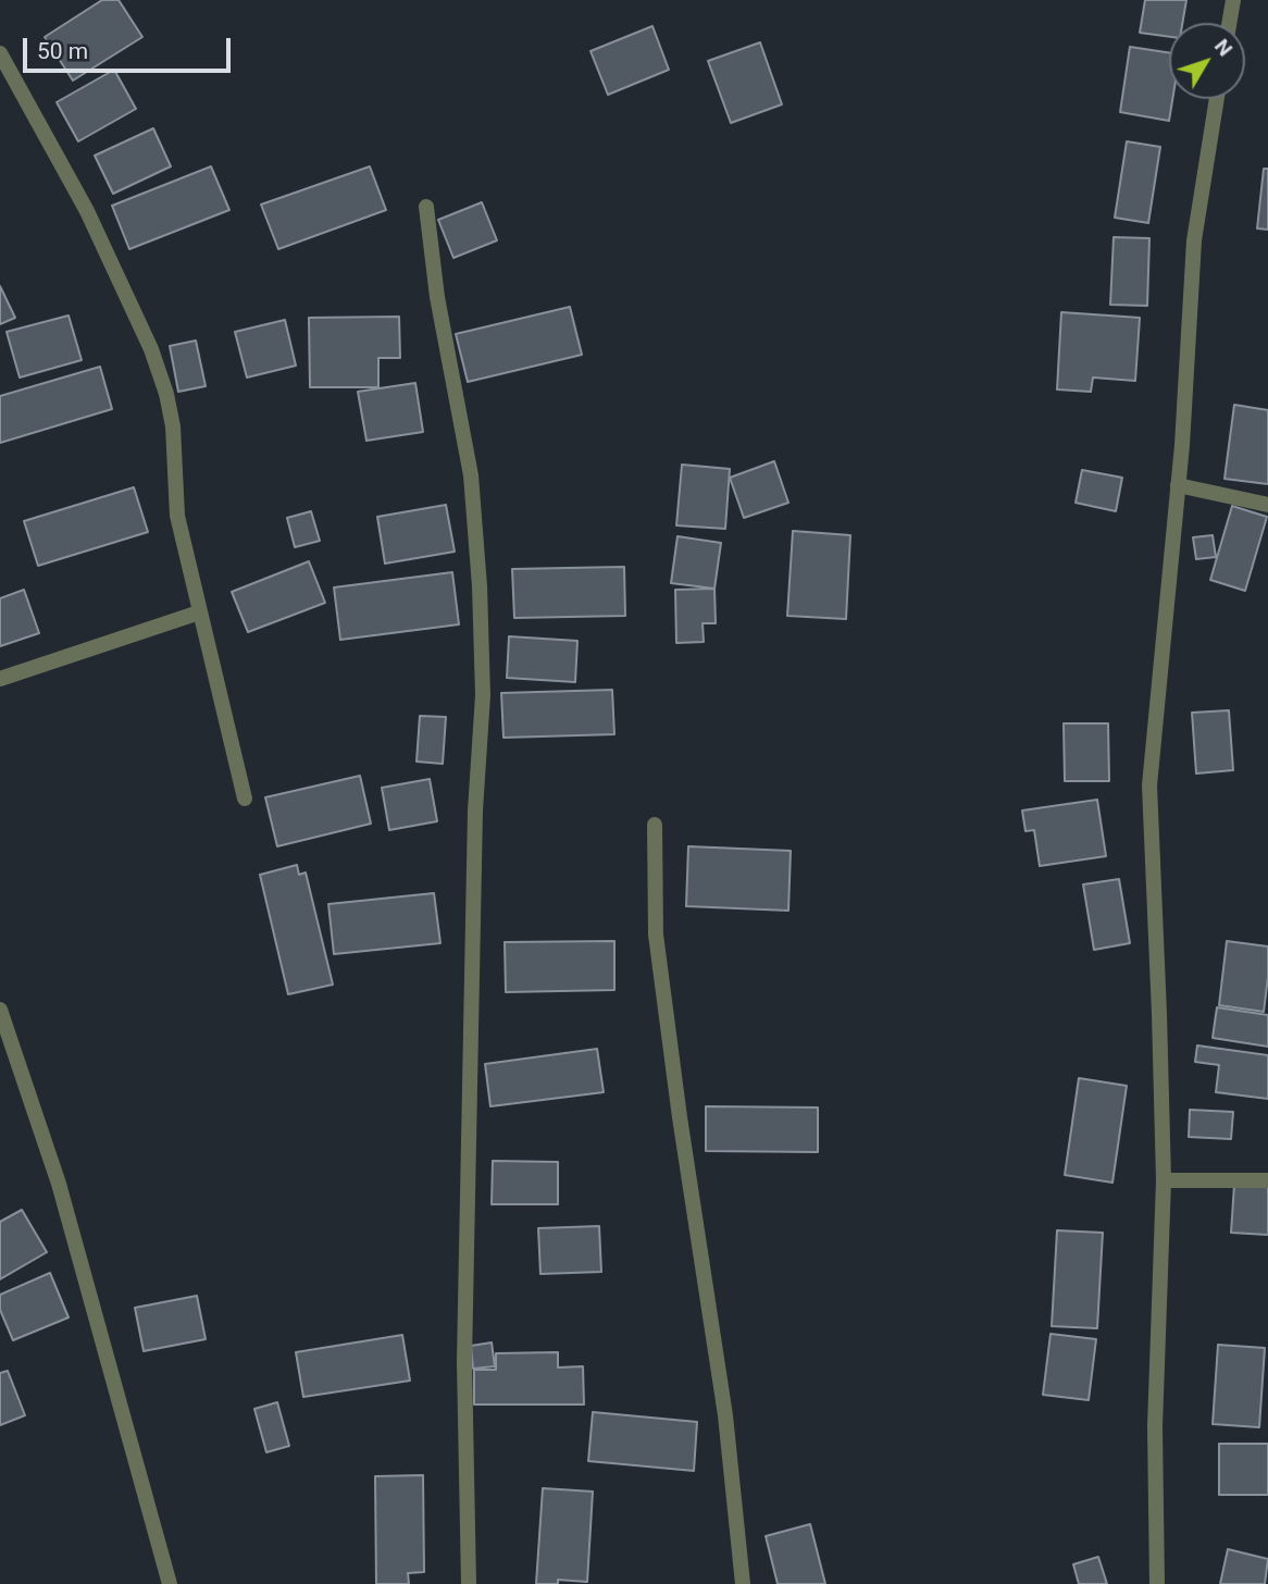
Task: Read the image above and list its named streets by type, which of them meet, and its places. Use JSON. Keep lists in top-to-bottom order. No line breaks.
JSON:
{"scale_bar":"50 m","north":"top right"}
